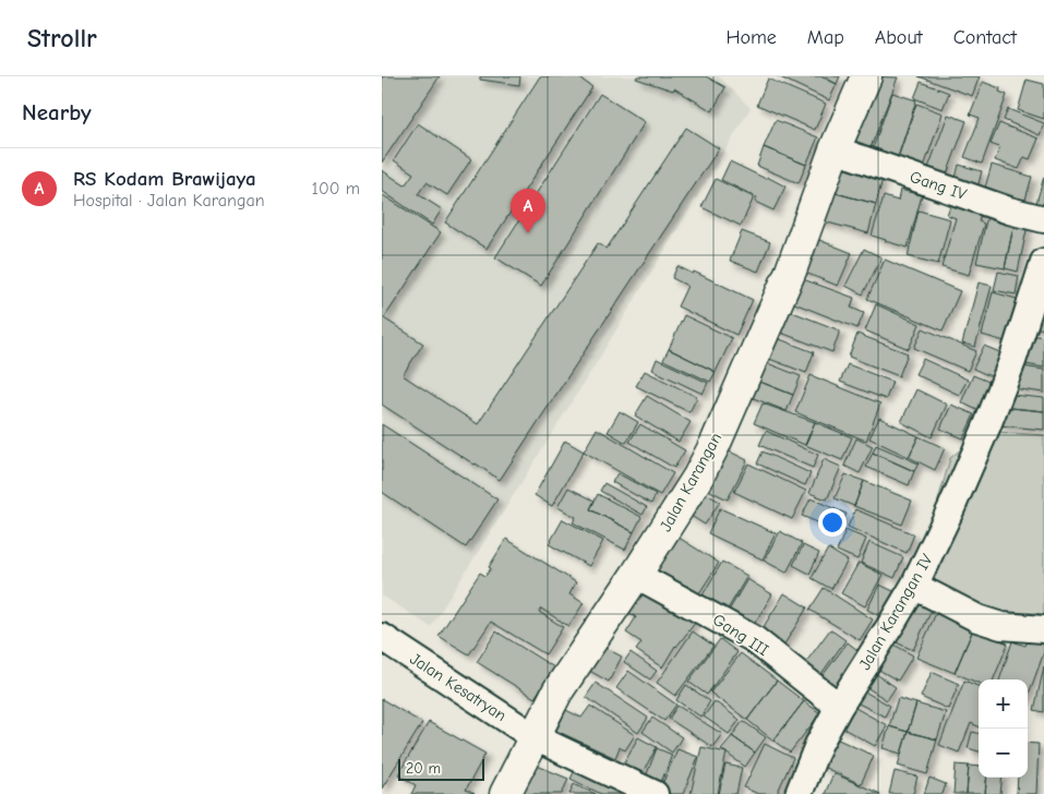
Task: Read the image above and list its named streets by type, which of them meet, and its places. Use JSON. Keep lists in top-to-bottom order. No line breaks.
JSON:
{"streets":{"street":["Gang IV","Jalan Karangan","Jalan Karangan IV","Gang III","Jalan Kesatryan"]},"crossings":[["Gang IV","Jalan Karangan"],["Jalan Karangan","Gang III"],["Jalan Karangan","Jalan Kesatryan"],["Jalan Karangan IV","Gang III"]],"scale_bar":"20 m","page":{"header":"Strollr","nav":["Home","Map","About","Contact"],"heading":"Nearby","list":[{"mark":"A","name":"RS Kodam Brawijaya","note":"Hospital · Jalan Karangan","value":"100 m"}],"pins":"A","map_buttons":["+","−"],"scale":"20 m"}}
